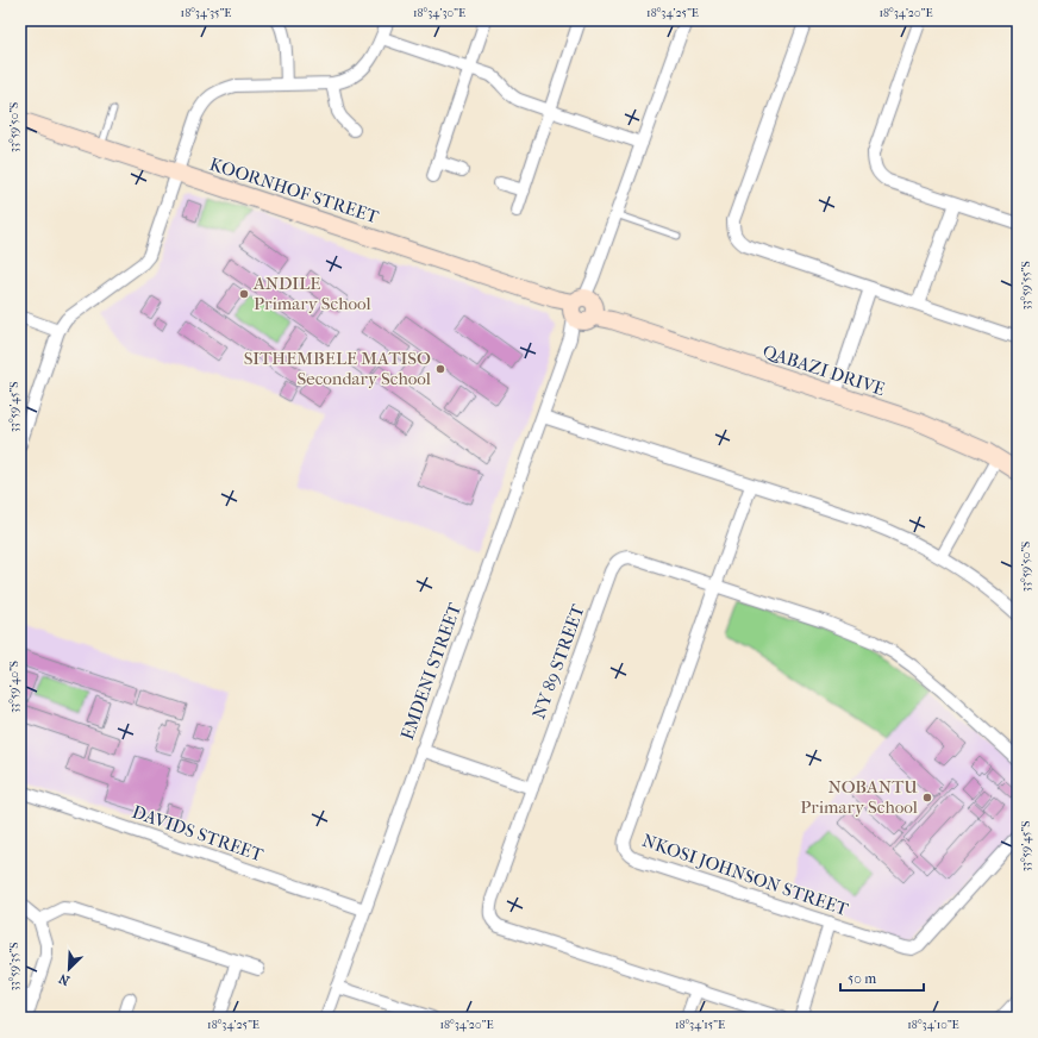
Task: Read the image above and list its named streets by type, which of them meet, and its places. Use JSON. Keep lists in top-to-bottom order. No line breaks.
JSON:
{"streets":{"street":["KOORNHOF STREET","QABAZI DRIVE","NY 89 STREET","EMDENI STREET","DAVIDS STREET","NKOSI JOHNSON STREET"]},"crossings":[["KOORNHOF STREET","QABAZI DRIVE"],["KOORNHOF STREET","EMDENI STREET"],["QABAZI DRIVE","EMDENI STREET"],["NY 89 STREET","NKOSI JOHNSON STREET"],["EMDENI STREET","DAVIDS STREET"]],"places":["ANDILE Primary School","SITHEMBELE MATISO Secondary School","NOBANTU Primary School"],"scale_bar":"50 m","north":"bottom left","coordinates":["18°34'35\"E","18°34'30\"E","18°34'25\"E","18°34'20\"E","33°59'50\"S","33°59'55\"S","33°59'45\"S","33°59'40\"S","33°59'35\"S","18°34'15\"E","18°34'10\"E"]}
